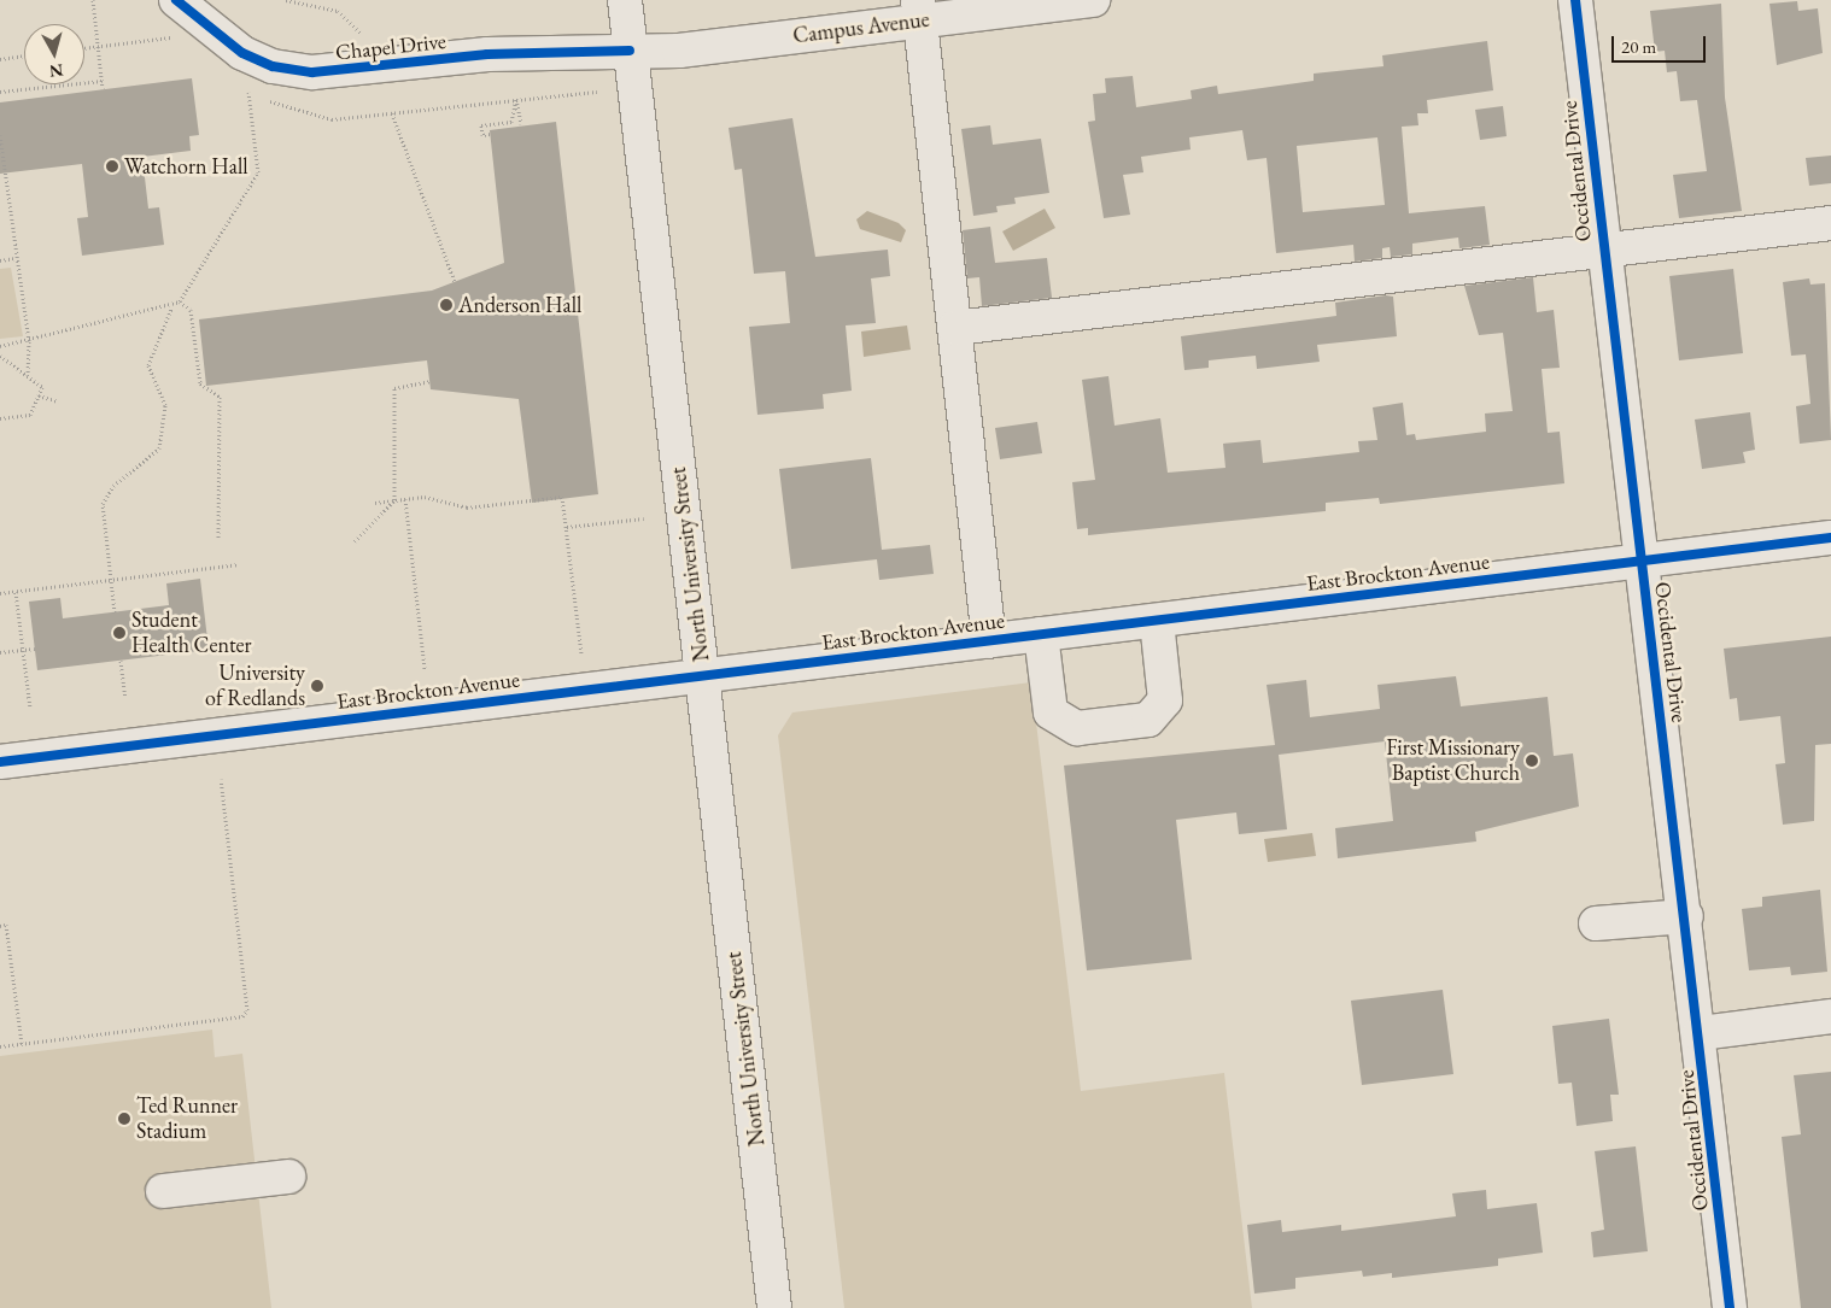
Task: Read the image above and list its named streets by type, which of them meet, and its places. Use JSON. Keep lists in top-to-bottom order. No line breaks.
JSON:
{"streets":{"street":["Campus Avenue","Chapel Drive","Occidental Drive","North University Street","East Brockton Avenue"]},"crossings":[["Campus Avenue","Chapel Drive"],["Campus Avenue","North University Street"],["Chapel Drive","North University Street"],["Occidental Drive","East Brockton Avenue"],["North University Street","East Brockton Avenue"]],"places":["Watchorn Hall","Anderson Hall","Student Health Center","University of Redlands","First Missionary Baptist Church","Ted Runner Stadium"],"scale_bar":"20 m","north":"bottom"}
